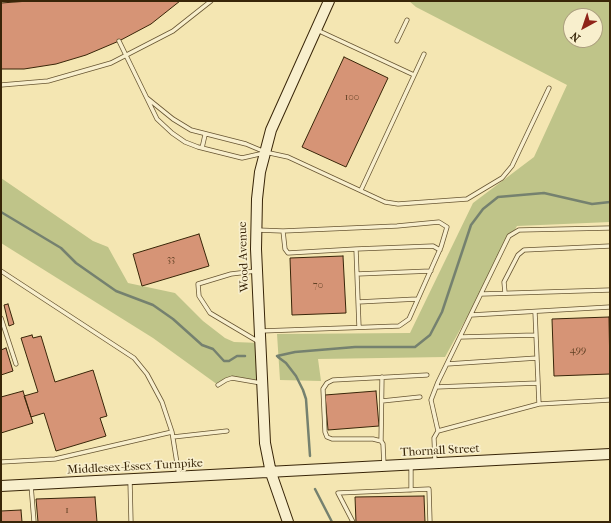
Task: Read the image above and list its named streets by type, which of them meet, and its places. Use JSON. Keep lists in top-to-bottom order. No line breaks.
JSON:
{"streets":{"street":["Wood Avenue","Thornall Street","Middlesex-Essex Turnpike"]},"crossings":[["Wood Avenue","Thornall Street"],["Wood Avenue","Middlesex-Essex Turnpike"],["Thornall Street","Middlesex-Essex Turnpike"]],"house_numbers":["100","33","70","499","1"],"north":"bottom left"}
